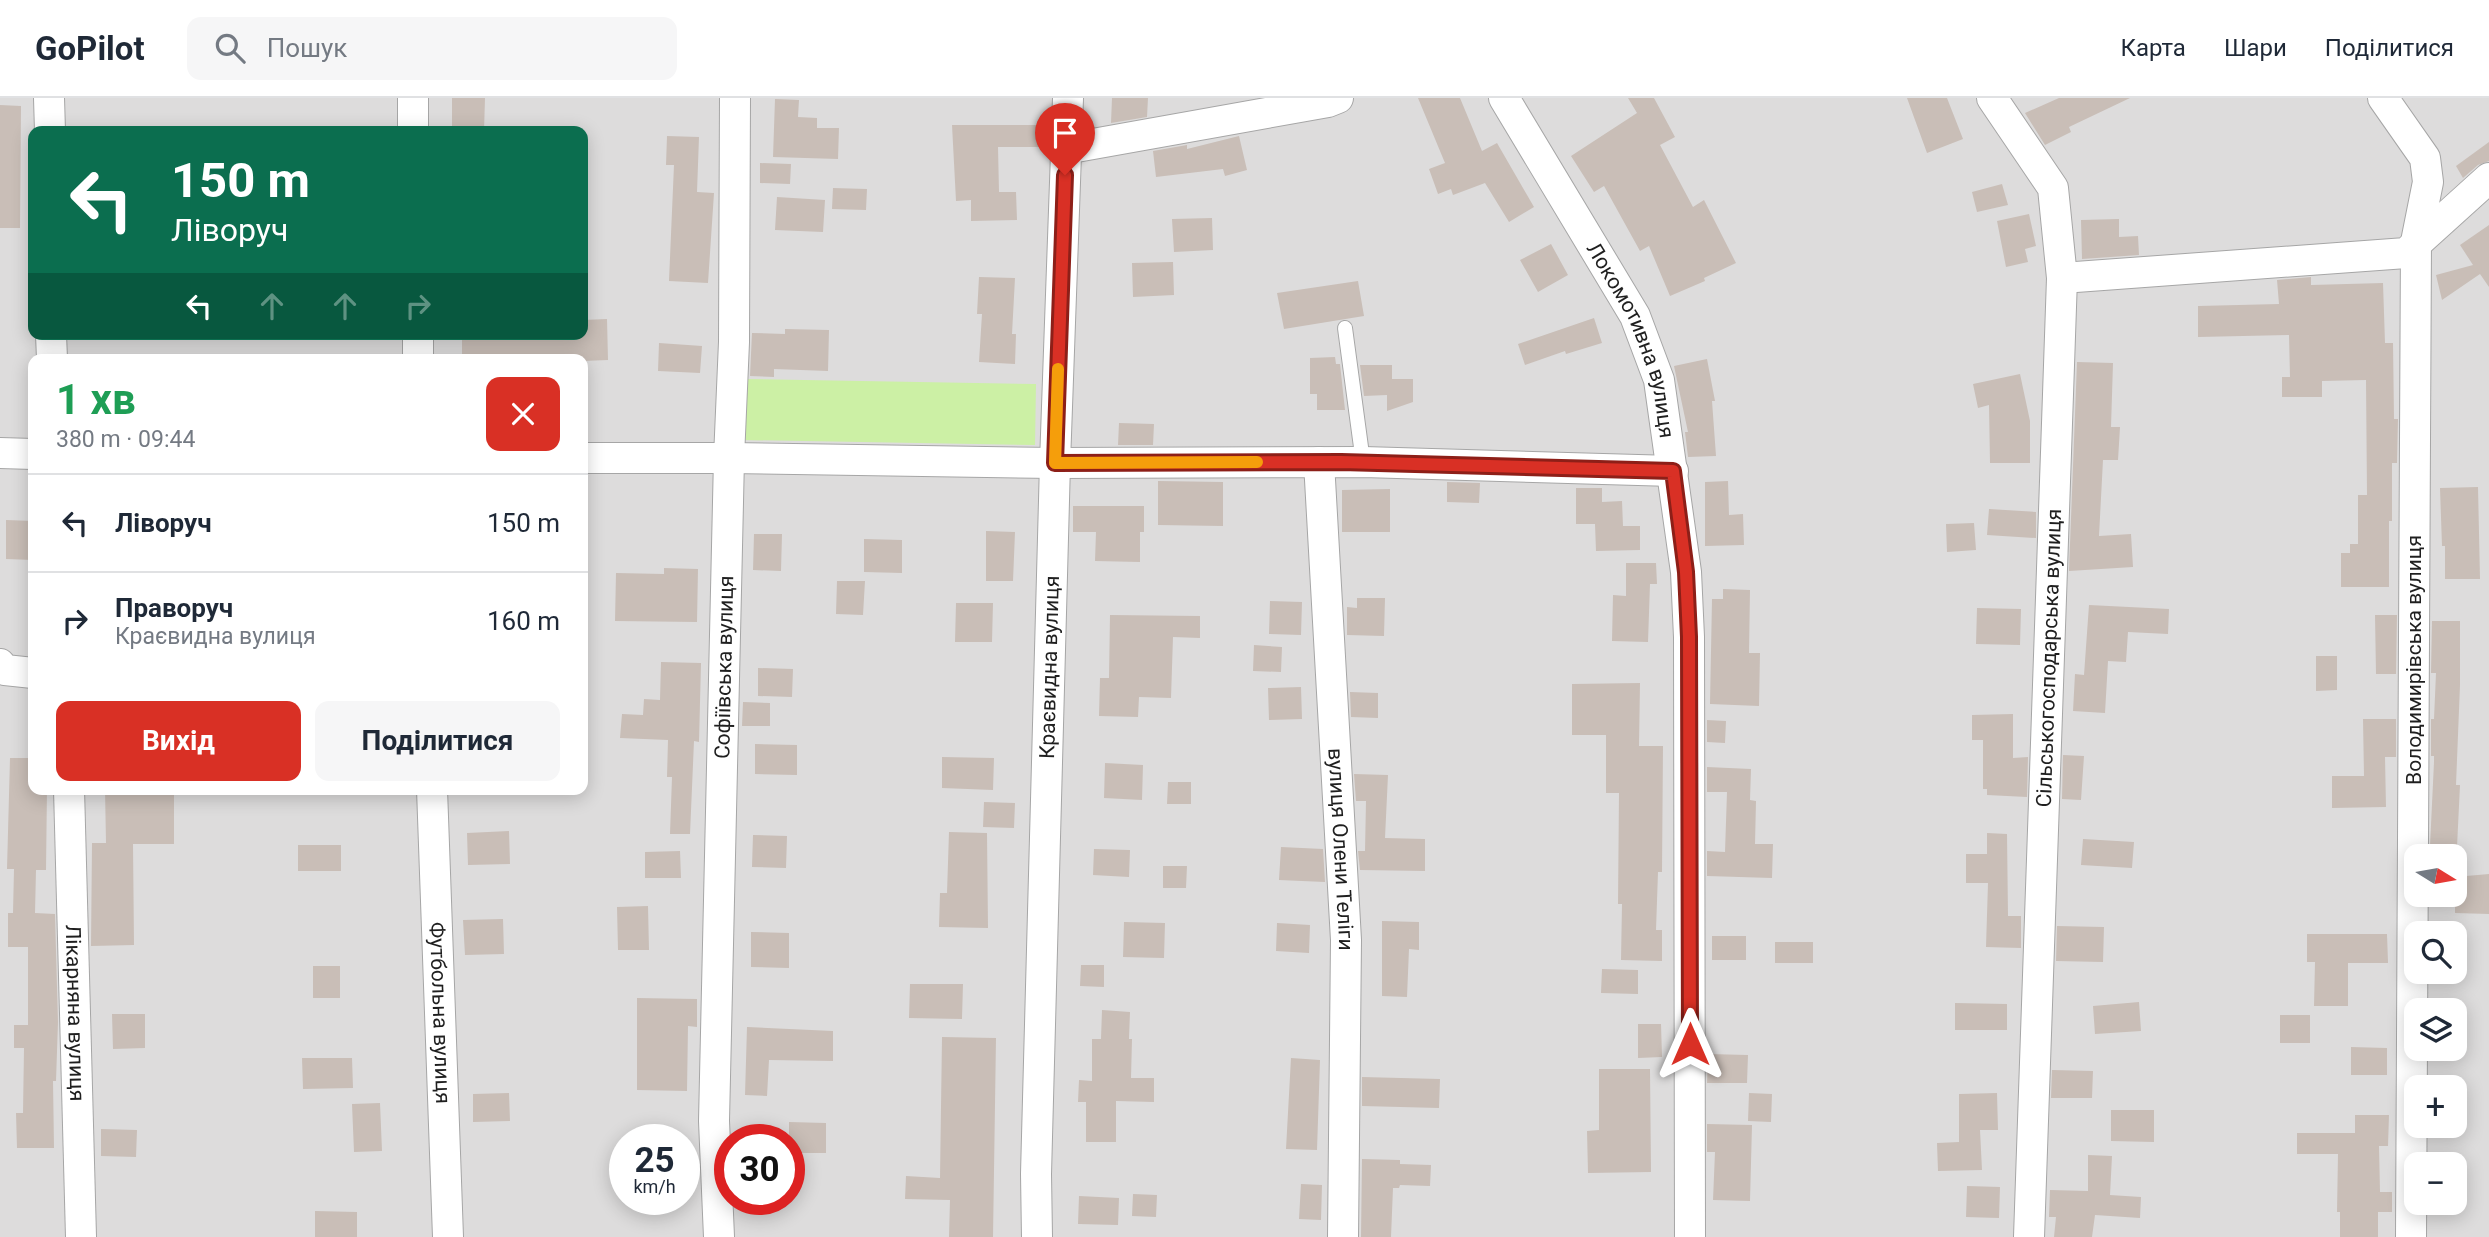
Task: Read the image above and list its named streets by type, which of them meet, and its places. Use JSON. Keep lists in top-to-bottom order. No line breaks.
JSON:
{"streets":{"street":["Локомотивна вулиця","Сільськогосподарська вулиця","Володимирівська вулиця","Краєвидна вулиця","Софіївська вулиця","вулиця Олени Теліги","Лікарняна вулиця","Футбольна вулиця"]},"north":"right","page":{"header":"GoPilot","search":"Пошук","nav":["Карта","Шари","Поділитися"],"turn":["150 m","Ліворуч"],"heading":["1 хв","380 m · 09:44"],"list":[{"name":"Ліворуч","value":"150 m"},{"name":"Праворуч","note":"Краєвидна вулиця","value":"160 m"}],"buttons":["Вихід","Поділитися"],"map_buttons":["+","−"],"speed":"25 km/h","limit":"30"}}
